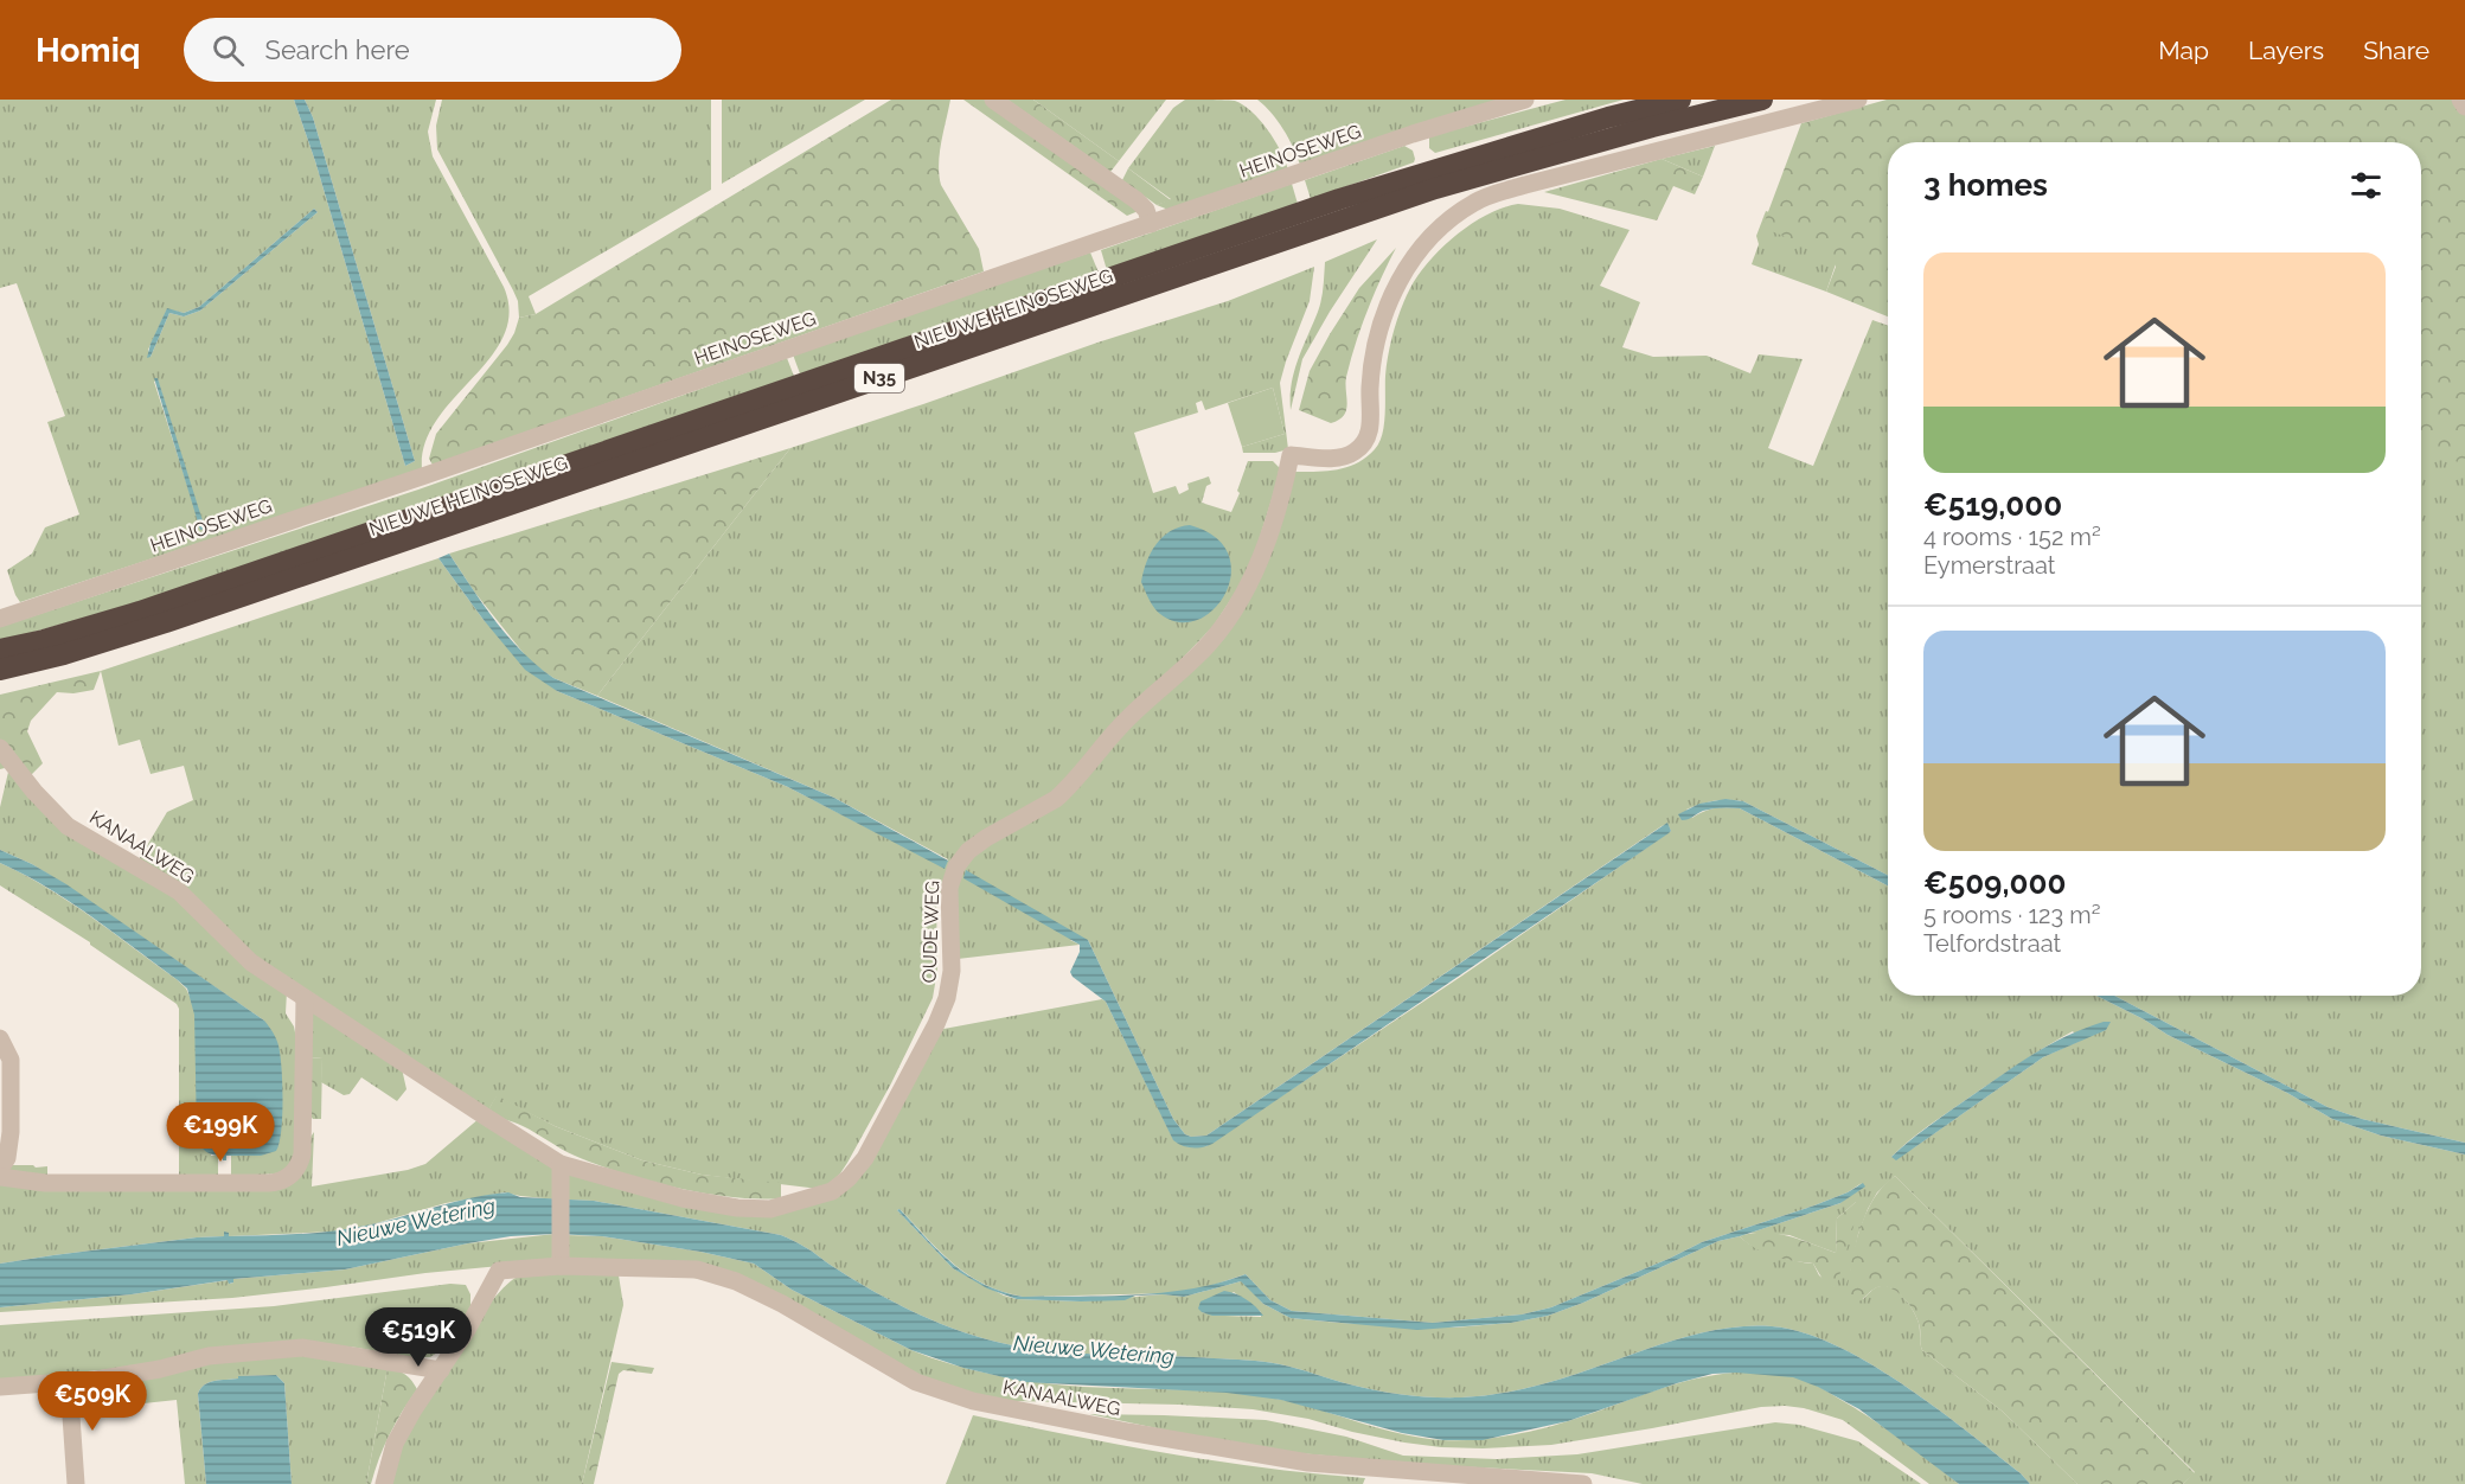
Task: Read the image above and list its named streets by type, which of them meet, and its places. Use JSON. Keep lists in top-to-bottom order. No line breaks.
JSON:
{"streets":{"highway":["NIEUWE HEINOSEWEG","N35"],"street":["HEINOSEWEG","KANAALWEG","OUDE WEG"]},"crossings":[["KANAALWEG","OUDE WEG"]],"water":["Nieuwe Wetering"],"page":{"header":"Homiq","search":"Search here","nav":["Map","Layers","Share"],"heading":"3 homes","list":[{"name":"€519,000","note":"4 rooms · 152 m² · Eymerstraat"},{"name":"€509,000","note":"5 rooms · 123 m² · Telfordstraat"}],"price":["€199K","€519K","€509K"]}}
